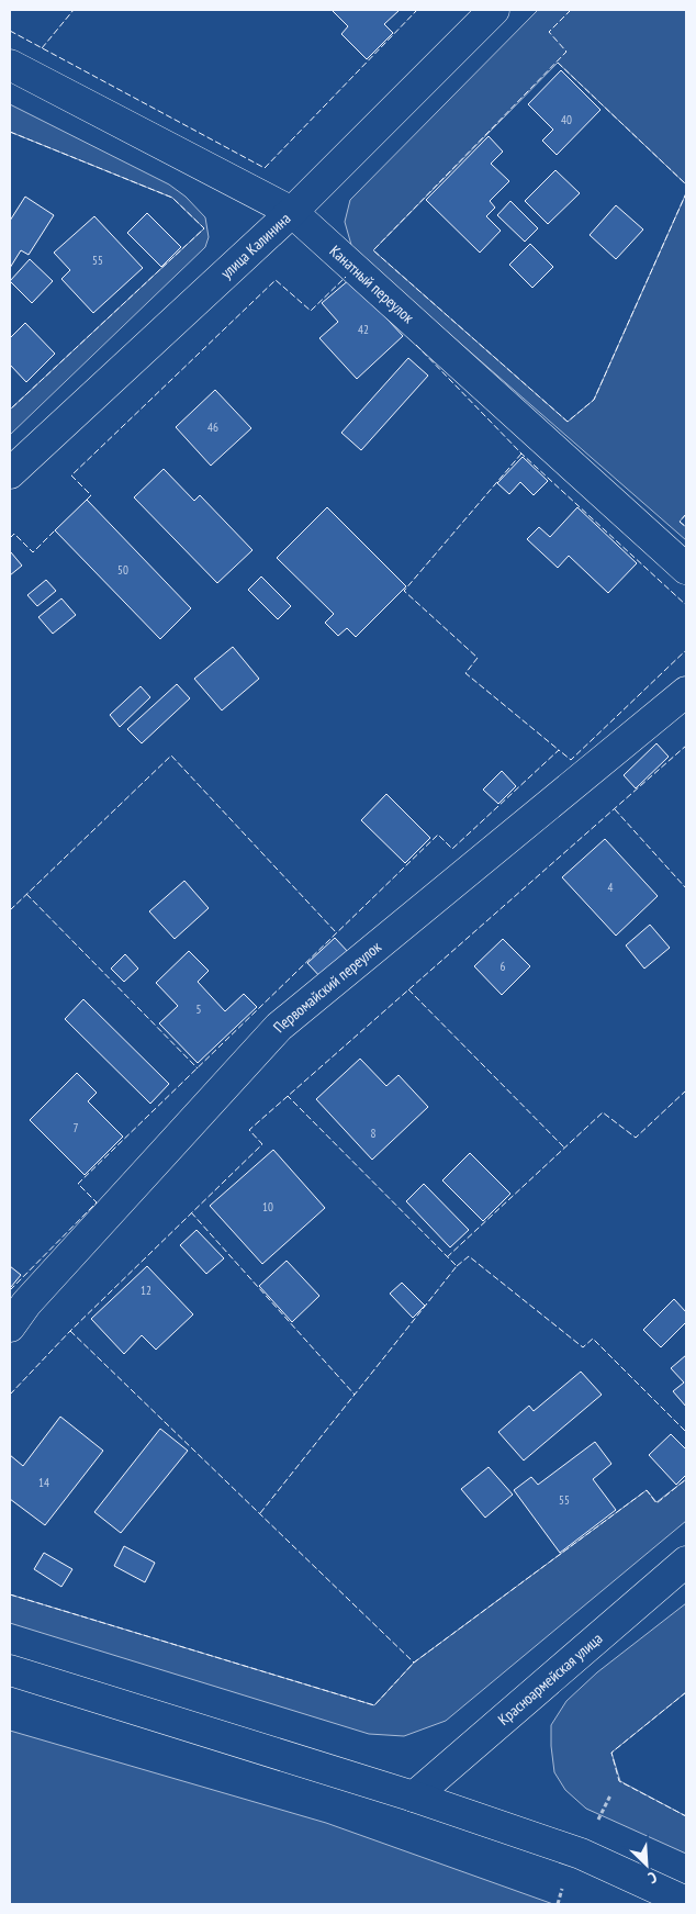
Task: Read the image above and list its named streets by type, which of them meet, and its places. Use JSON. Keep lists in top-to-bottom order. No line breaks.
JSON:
{"streets":{"main road":["улица Калинина","Канатный переулок","Первомайский переулок","Красноармейская улица"]},"crossings":[["улица Калинина","Канатный переулок"]],"house_numbers":["40","55","42","46","50","4","6","5","7","8","10","12","14","55"],"north":"bottom right"}
